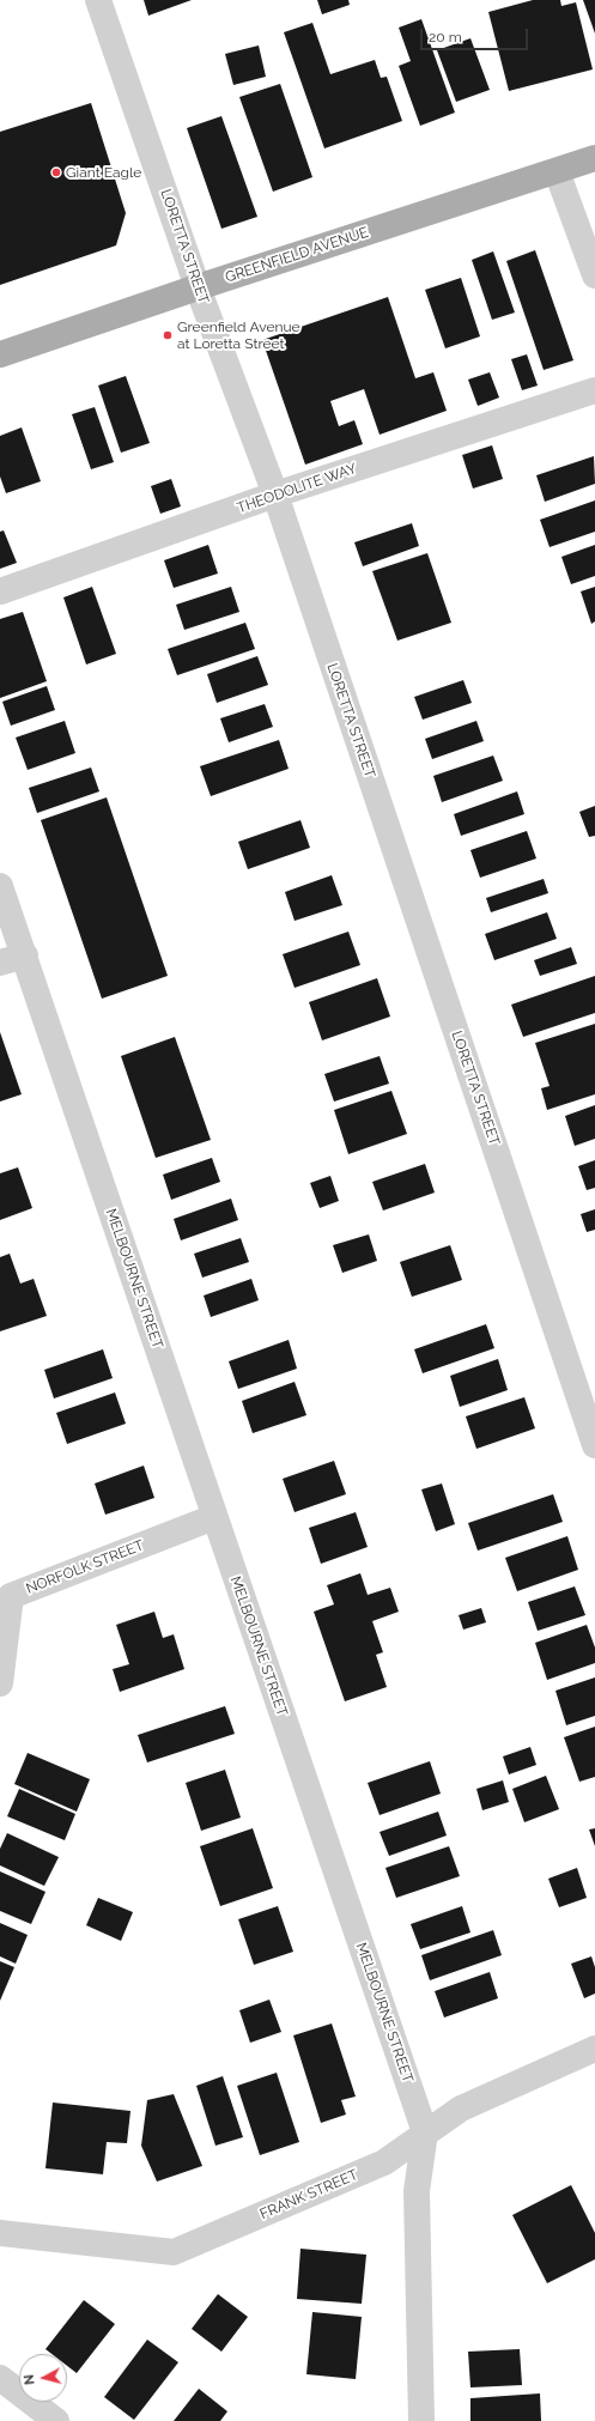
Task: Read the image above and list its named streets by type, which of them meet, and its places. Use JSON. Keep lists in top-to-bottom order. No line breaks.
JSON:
{"streets":{"main road":["GREENFIELD AVENUE"],"street":["LORETTA STREET","THEODOLITE WAY","MELBOURNE STREET","NORFOLK STREET","FRANK STREET"]},"crossings":[["LORETTA STREET","GREENFIELD AVENUE"],["LORETTA STREET","THEODOLITE WAY"],["MELBOURNE STREET","NORFOLK STREET"],["MELBOURNE STREET","FRANK STREET"]],"places":["Giant Eagle","Greenfield Avenue at Loretta Street"],"scale_bar":"20 m","north":"left"}
